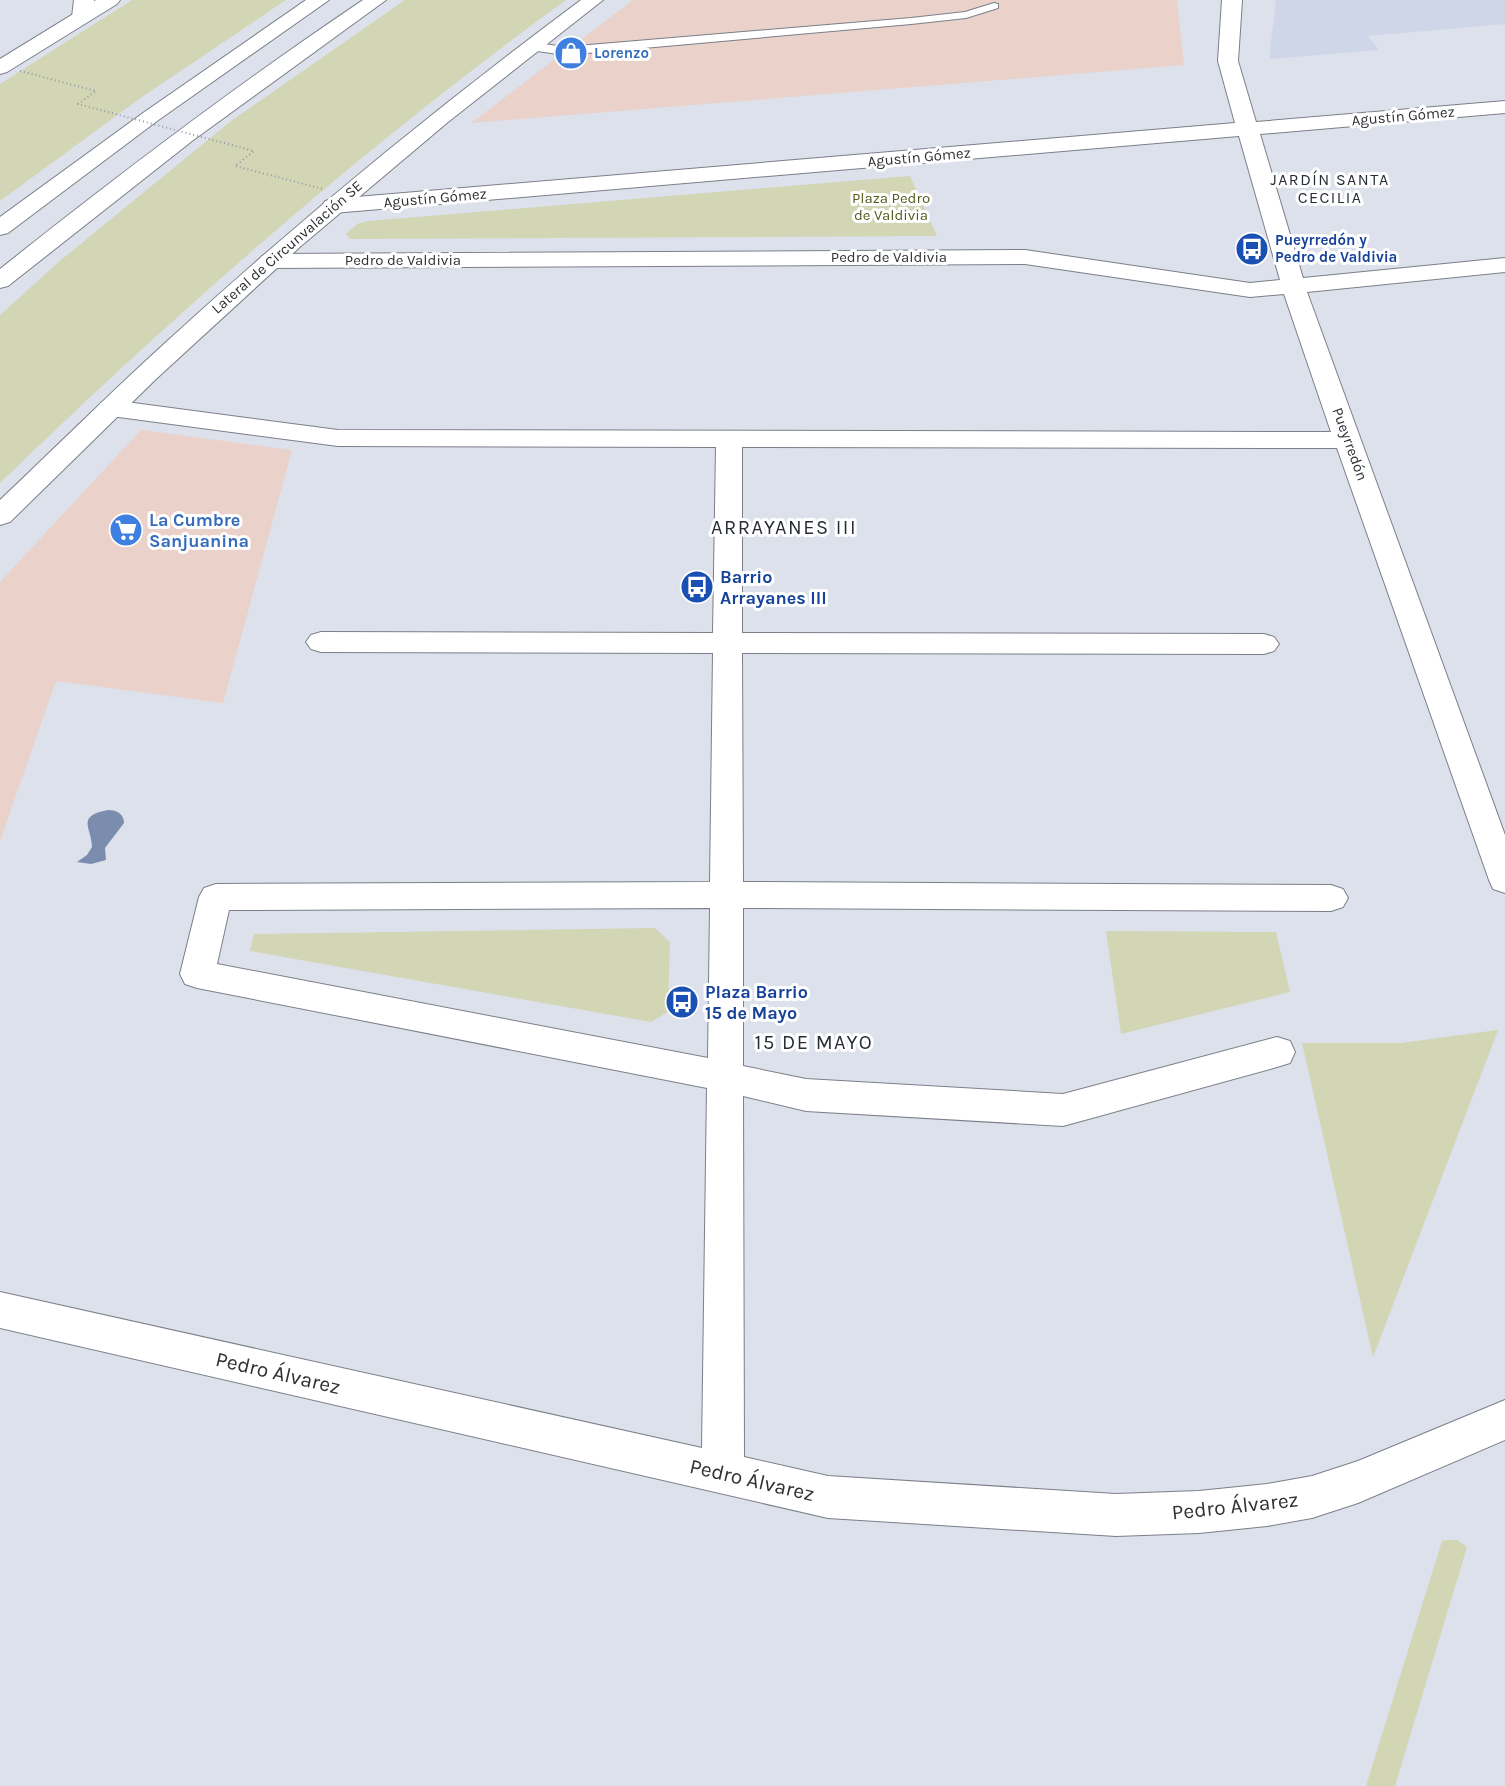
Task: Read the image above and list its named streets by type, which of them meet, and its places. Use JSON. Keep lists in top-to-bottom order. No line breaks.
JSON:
{"streets":{"main road":["Agustín Gómez","Lateral de Circunvalación SE","Pedro de Valdivia","Pueyrredón","Pedro Álvarez"]},"crossings":[["Agustín Gómez","Lateral de Circunvalación SE"],["Agustín Gómez","Pueyrredón"],["Lateral de Circunvalación SE","Pedro de Valdivia"],["Pedro de Valdivia","Pueyrredón"]],"districts":["JARDÍN SANTA CECILIA","ARRAYANES III","15 DE MAYO"],"parks":["Plaza Pedro de Valdivia"],"places":{"shop":["Lorenzo"],"bus stop":["Pueyrredón y Pedro de Valdivia","Barrio Arrayanes III","Plaza Barrio 15 de Mayo"],"supermarket":["La Cumbre Sanjuanina"]}}
